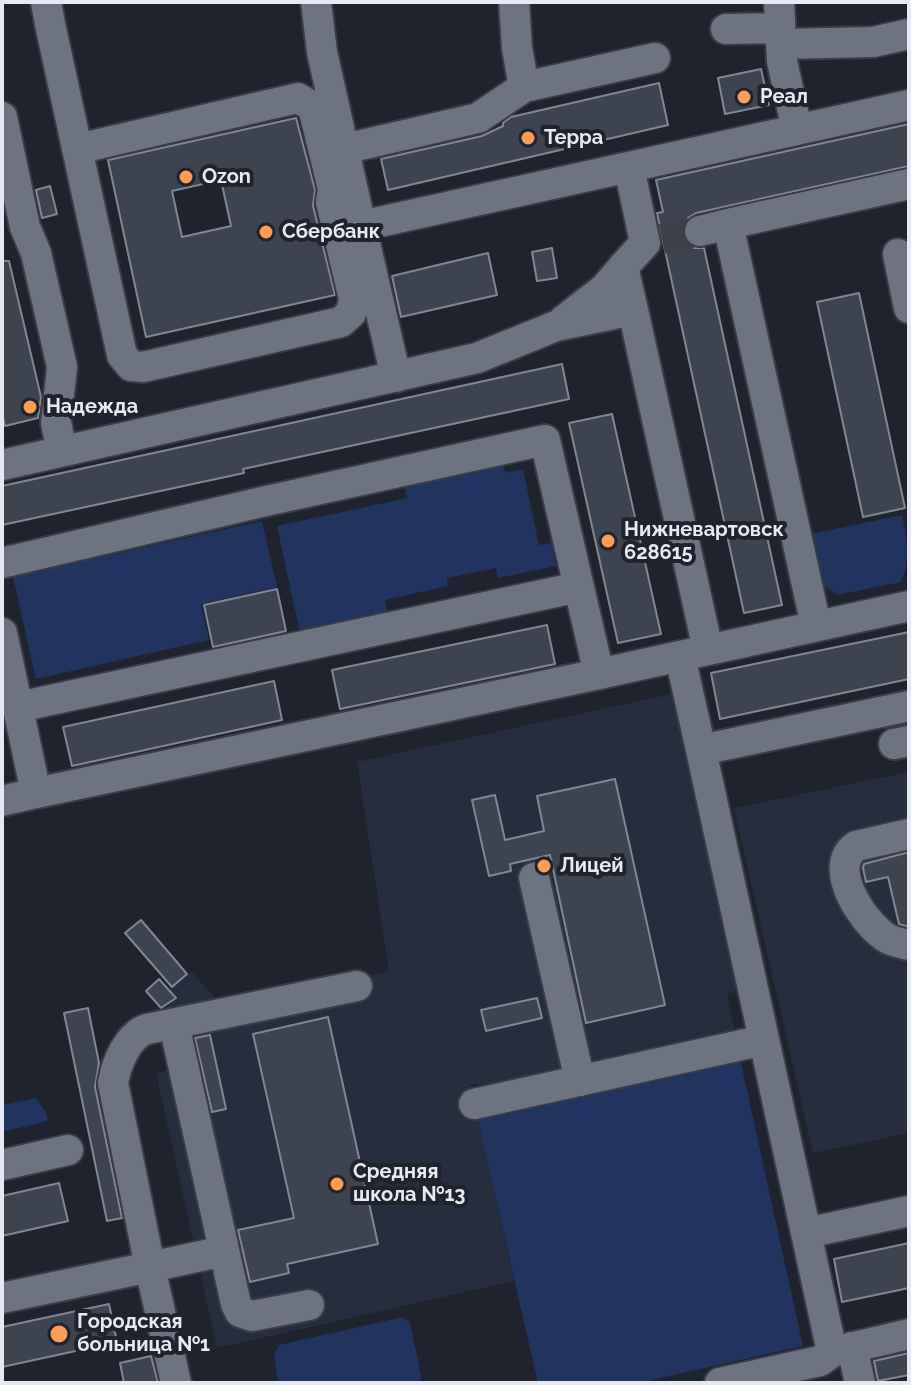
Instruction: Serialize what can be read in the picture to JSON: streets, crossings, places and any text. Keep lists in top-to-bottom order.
{
  "places": [
    "Реал",
    "Терра",
    "Ozon",
    "Сбербанк",
    "Надежда",
    "Нижневартовск 628615",
    "Лицей",
    "Средняя школа №13",
    "Городская больница №1"
  ]
}
